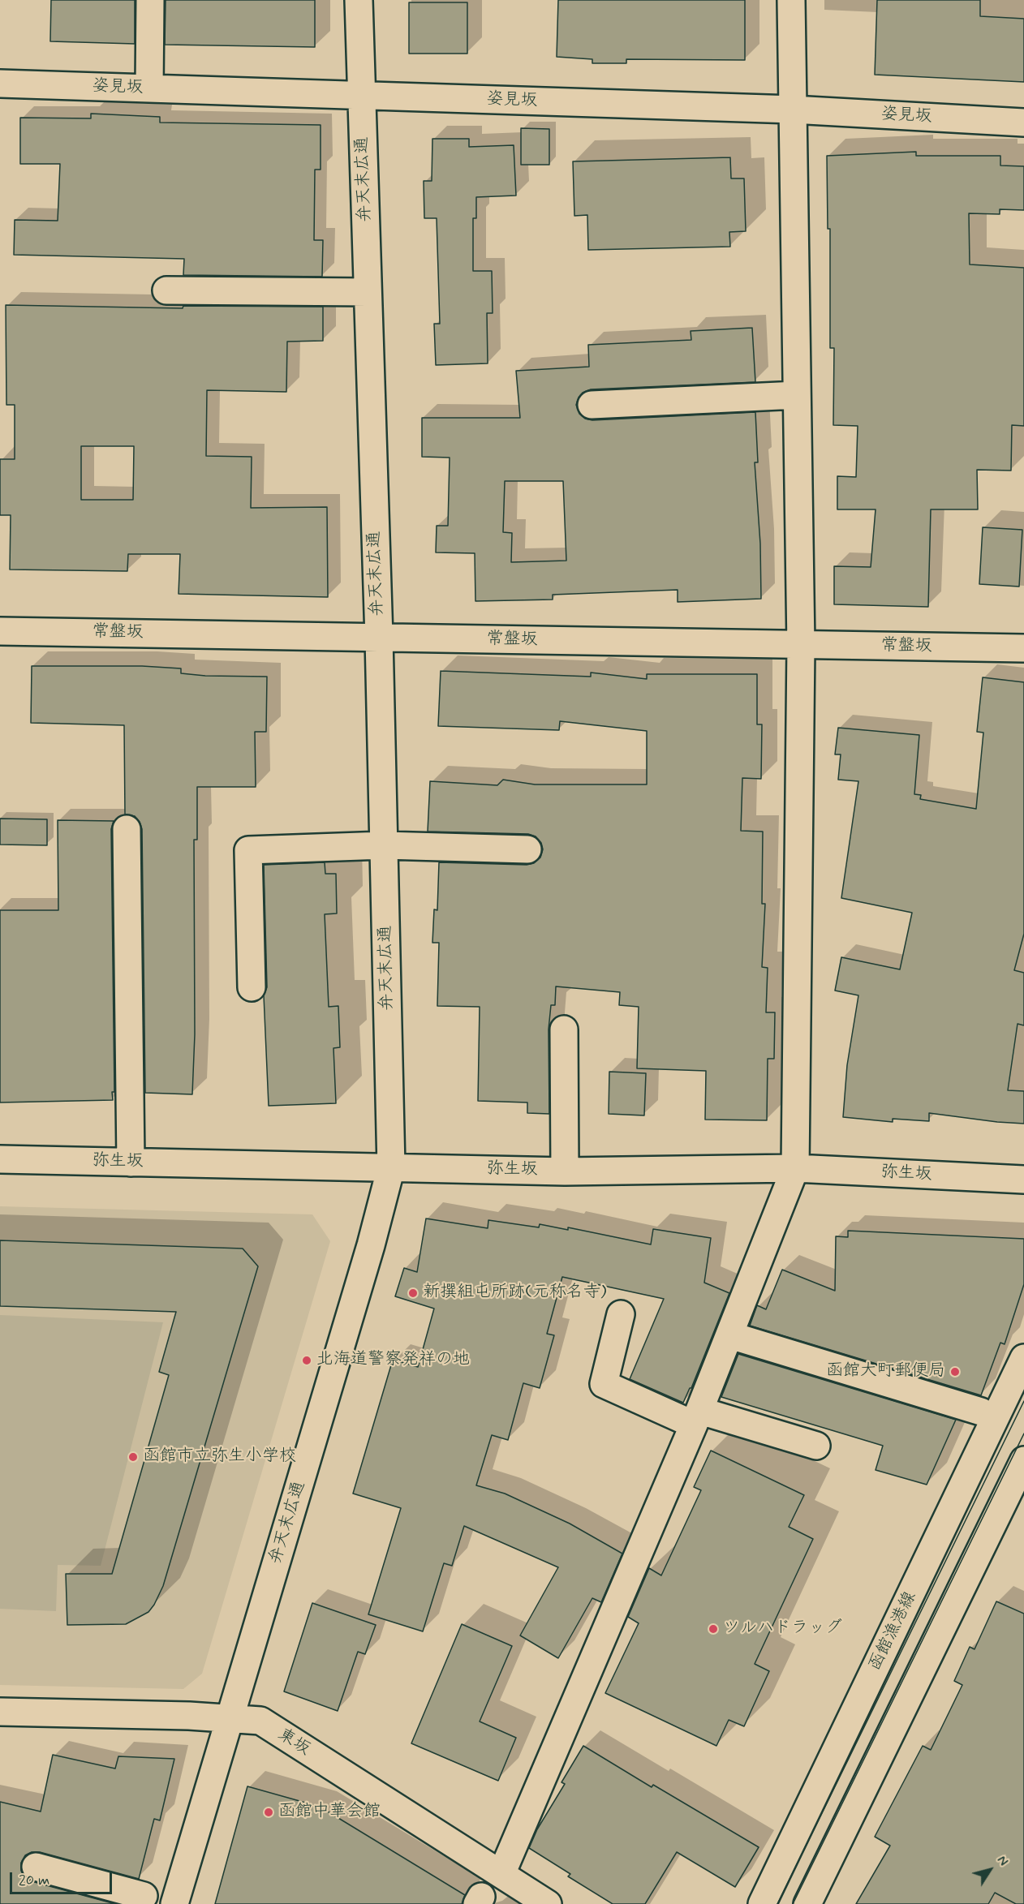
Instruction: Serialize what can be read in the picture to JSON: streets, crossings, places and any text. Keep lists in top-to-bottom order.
{
  "streets": {
    "street": [
      "姿見坂",
      "弁天末広通",
      "常盤坂",
      "弥生坂",
      "函館漁港線",
      "東坂"
    ]
  },
  "crossings": [
    ["姿見坂", "弁天末広通"],
    ["弁天末広通", "常盤坂"],
    ["弁天末広通", "弥生坂"],
    ["弁天末広通", "東坂"]
  ],
  "places": [
    "新撰組屯所跡(元称名寺)",
    "北海道警察発祥の地",
    "函館大町郵便局",
    "函館市立弥生小学校",
    "ツルハドラッグ",
    "函館中華会館"
  ],
  "scale_bar": "20 m",
  "north": "top right"
}
